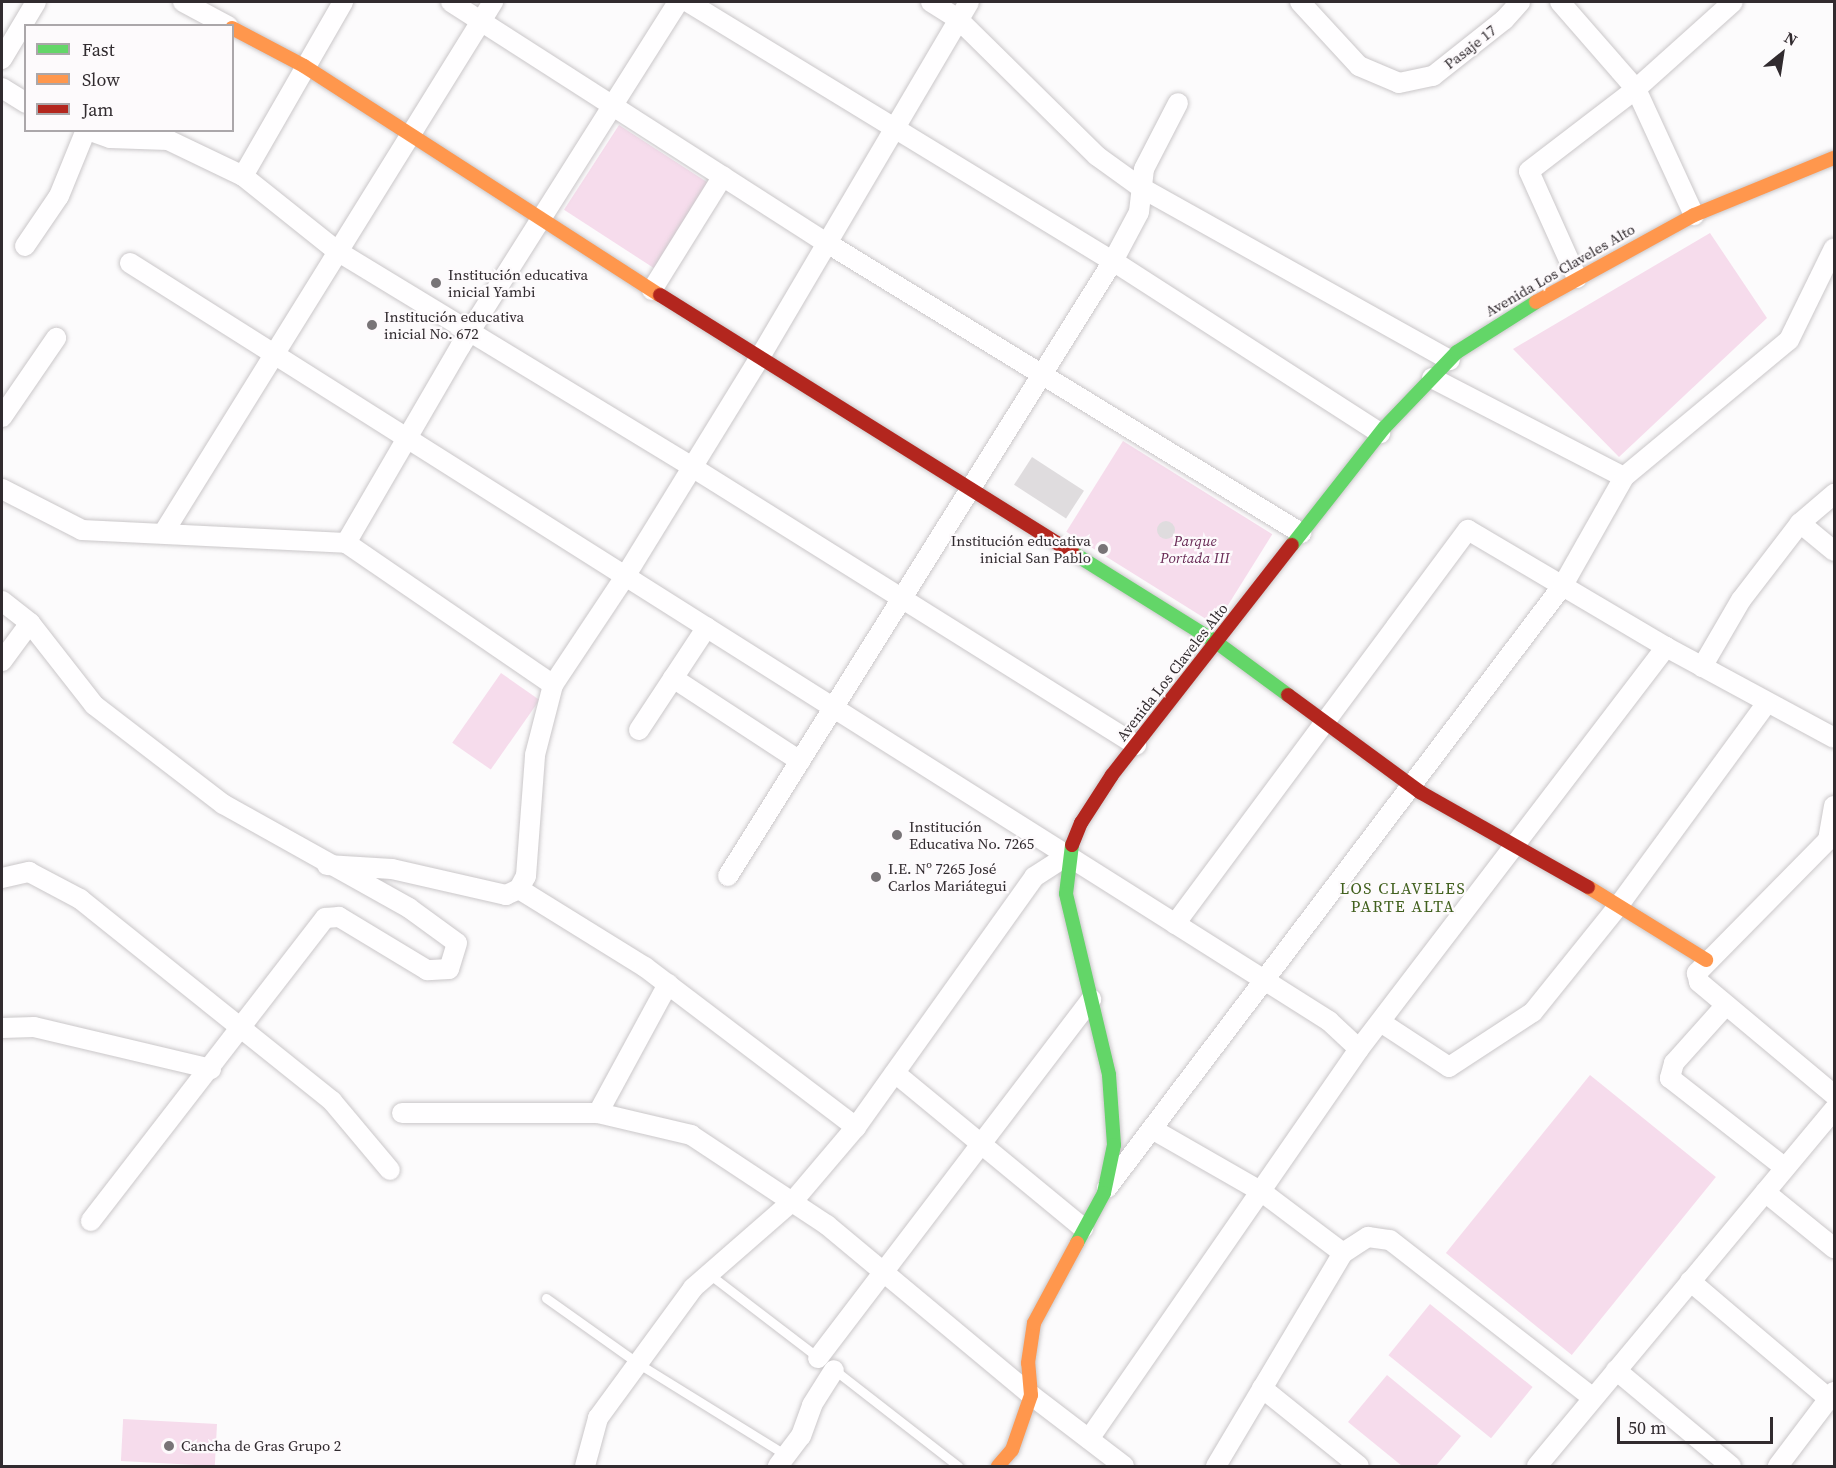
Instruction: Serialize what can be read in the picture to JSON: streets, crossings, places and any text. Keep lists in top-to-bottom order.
{
  "streets": {
    "street": ["Pasaje 17", "Avenida Los Claveles Alto"]
  },
  "districts": ["LOS CLAVELES PARTE ALTA"],
  "parks": ["Parque Portada III"],
  "places": [
    "Institución educativa inicial Yambi",
    "Institución educativa inicial No. 672",
    "Institución educativa inicial San Pablo",
    "Institución Educativa No. 7265",
    "I.E. Nº 7265 José Carlos Mariátegui",
    "Cancha de Gras Grupo 2"
  ],
  "legend": ["Fast", "Slow", "Jam"],
  "scale_bar": "50 m",
  "north": "top right"
}
